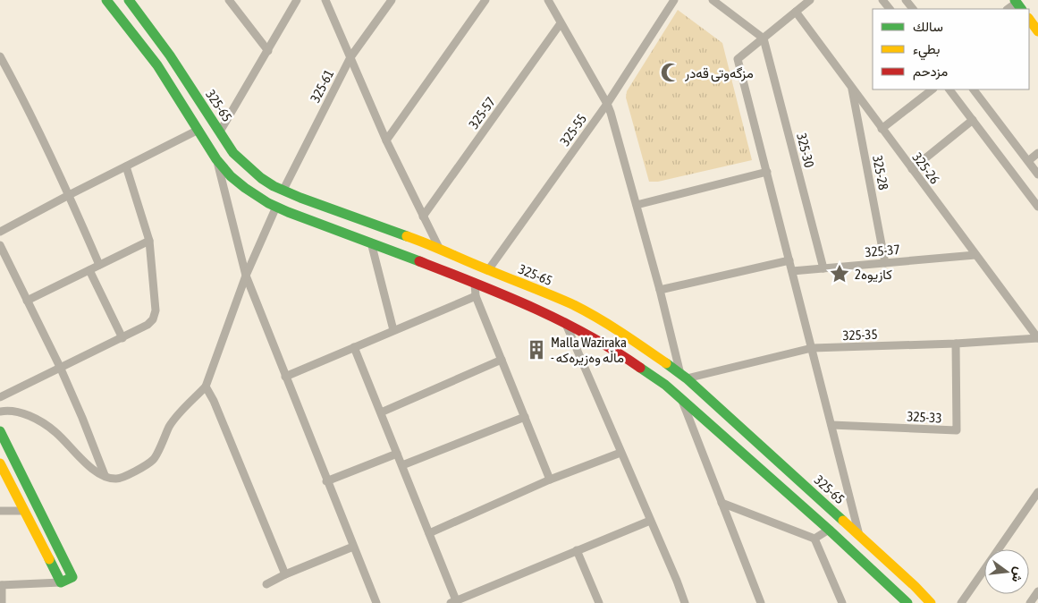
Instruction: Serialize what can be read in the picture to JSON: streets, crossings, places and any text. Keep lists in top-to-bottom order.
{
  "streets": {
    "street": [
      "325-61",
      "325-65",
      "325-57",
      "325-55",
      "325-30",
      "325-26",
      "325-28",
      "325-37",
      "325-35",
      "325-33"
    ]
  },
  "crossings": [
    ["325-61", "325-65"],
    ["325-65", "325-55"],
    ["325-65", "325-35"],
    ["325-30", "325-37"],
    ["325-26", "325-28"],
    ["325-26", "325-37"],
    ["325-26", "325-35"],
    ["325-28", "325-37"],
    ["325-35", "325-33"]
  ],
  "places": {
    "mosque": ["مزگەوتی قەدر"],
    "place": ["كازيوه2"],
    "building": ["Malla Waziraka - ماڵە وەزیرەکە"]
  },
  "legend": ["سالك", "بطيء", "مزدحم"],
  "north": "right"
}
